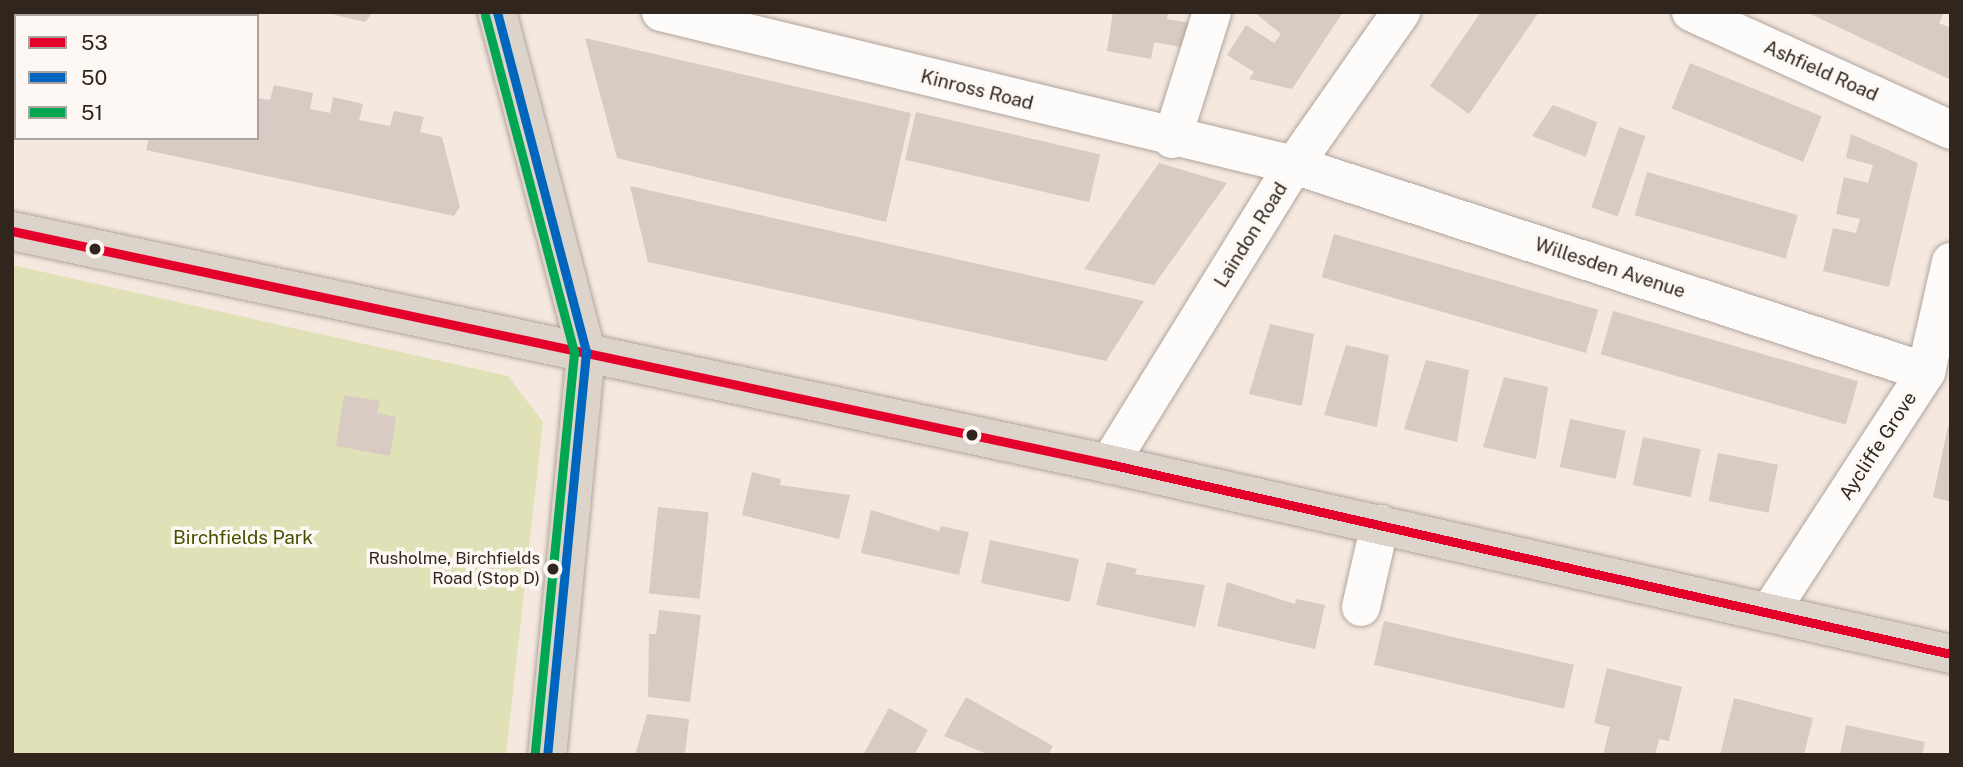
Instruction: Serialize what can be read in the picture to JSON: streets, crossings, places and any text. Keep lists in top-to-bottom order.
{
  "streets": {
    "street": [
      "Ashfield Road",
      "Kinross Road",
      "Laindon Road",
      "Willesden Avenue",
      "Aycliffe Grove"
    ]
  },
  "crossings": [
    ["Kinross Road", "Laindon Road"],
    ["Kinross Road", "Willesden Avenue"],
    ["Laindon Road", "Willesden Avenue"],
    ["Willesden Avenue", "Aycliffe Grove"]
  ],
  "parks": ["Birchfields Park"],
  "places": ["Rusholme, Birchfields Road (Stop D)"],
  "lines": ["transit line 50", "transit line 51", "transit line 53"],
  "legend": ["53", "50", "51"]
}
